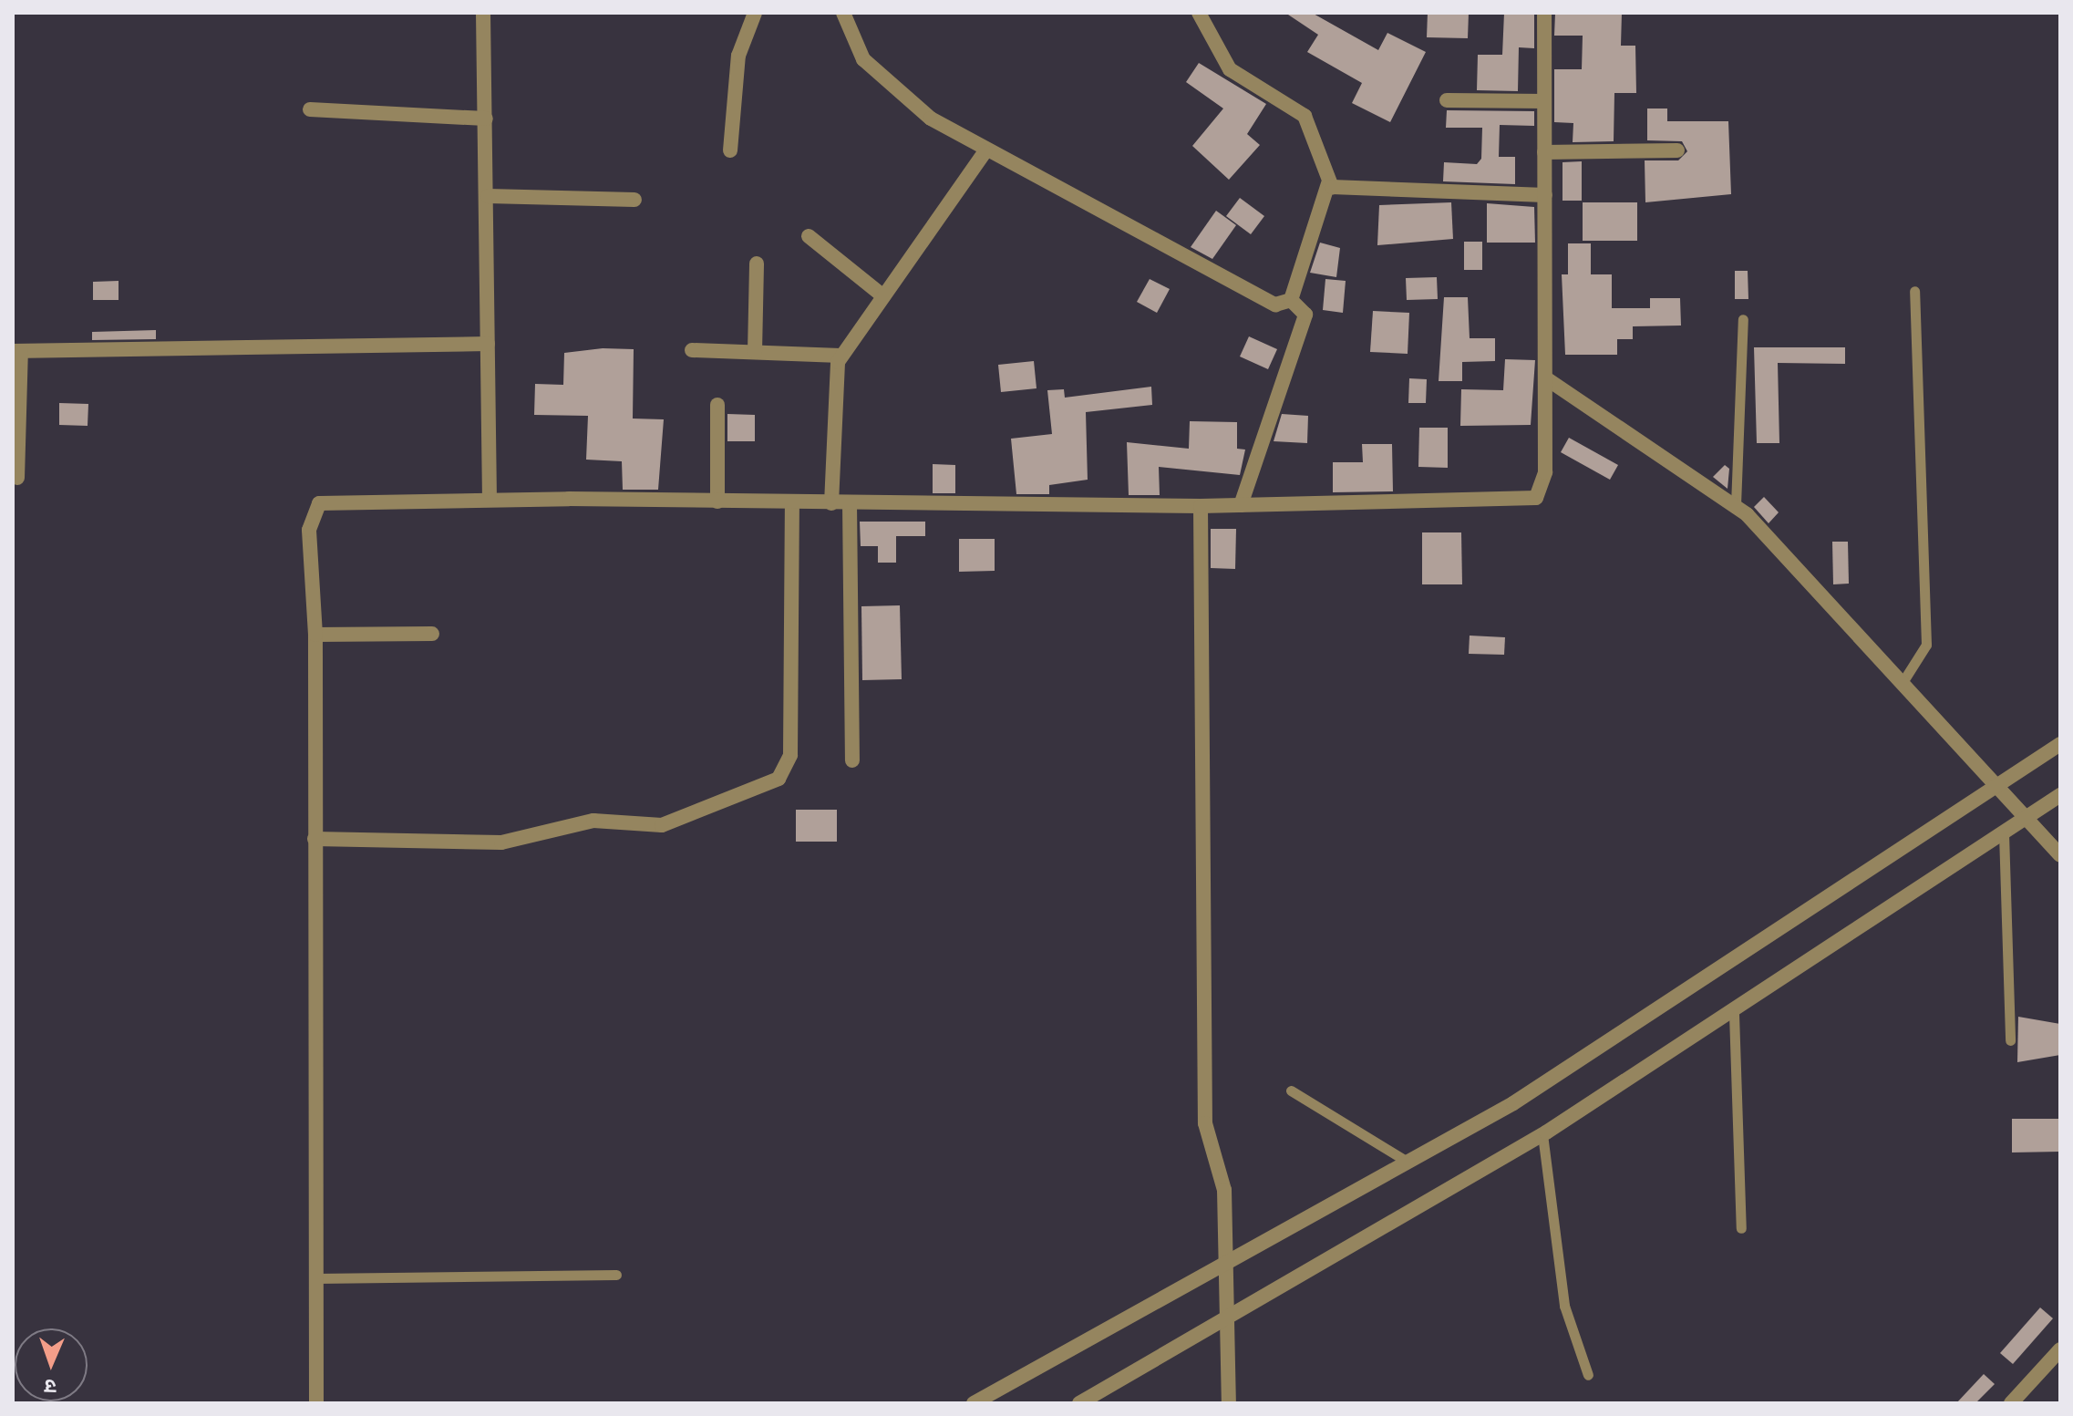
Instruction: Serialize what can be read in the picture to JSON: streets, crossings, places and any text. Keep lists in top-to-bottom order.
{
  "north": "bottom"
}
